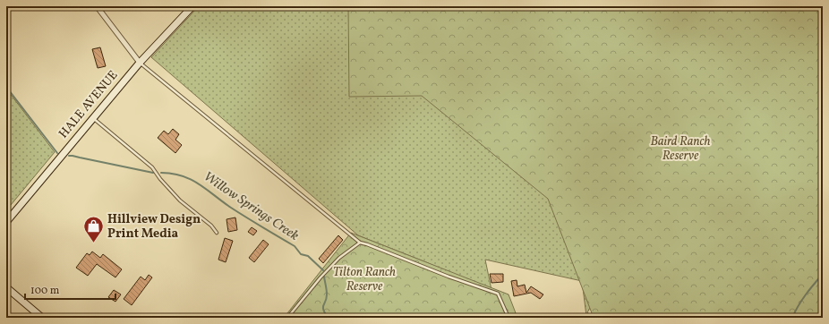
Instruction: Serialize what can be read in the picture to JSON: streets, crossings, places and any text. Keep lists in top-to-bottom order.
{
  "streets": {
    "main road": ["HALE AVENUE"]
  },
  "water": ["Willow Springs Creek"],
  "parks": ["Baird Ranch Reserve", "Tilton Ranch Reserve"],
  "places": {
    "shop": ["Hillview Design Print Media"]
  },
  "scale_bar": "100 m"
}
